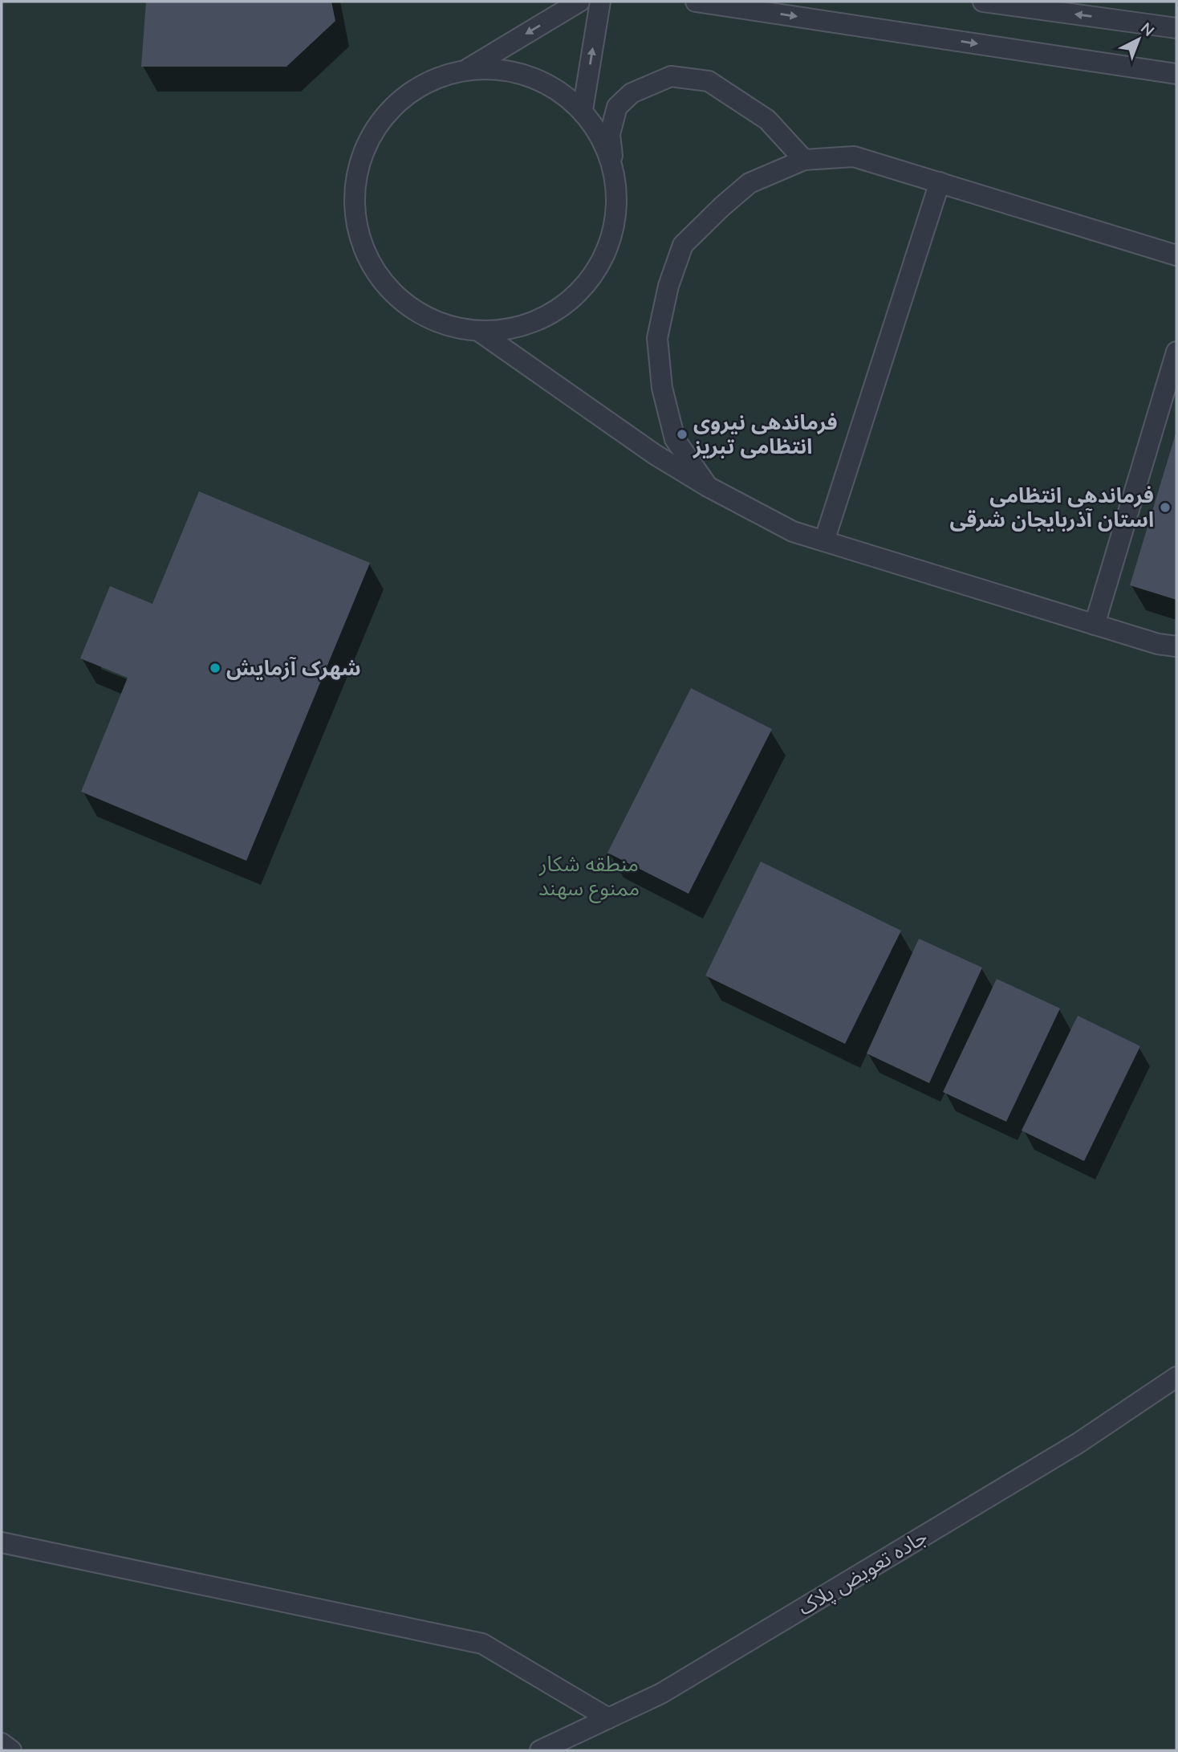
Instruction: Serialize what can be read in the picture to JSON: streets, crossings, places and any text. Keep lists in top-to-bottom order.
{
  "streets": {
    "lane": ["جاده تعویض پلاک"]
  },
  "parks": ["منطقه شکار ممنوع سهند"],
  "places": ["فرماندهی نیروی انتظامی تبریز", "فرماندهی انتظامی استان آذربایجان شرقی", "شهرک آزمایش"],
  "north": "top right"
}
